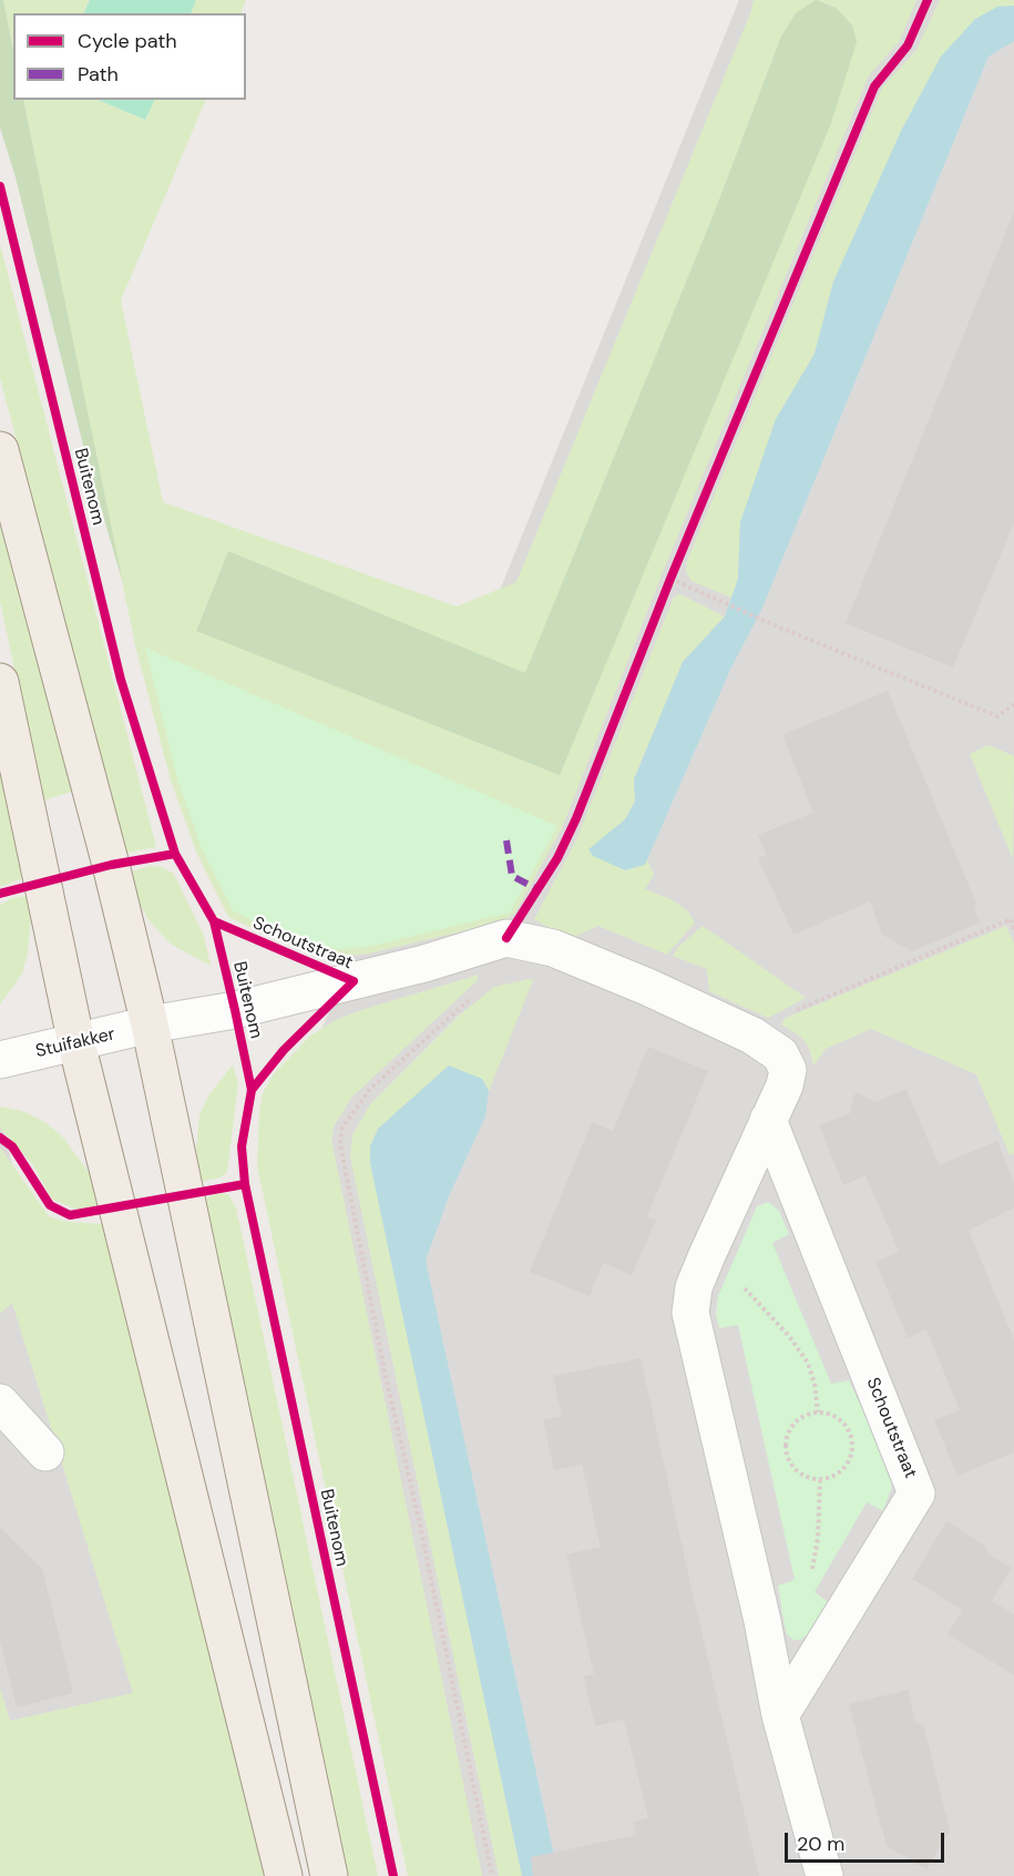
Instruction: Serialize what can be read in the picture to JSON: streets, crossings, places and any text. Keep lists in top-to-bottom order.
{
  "streets": {
    "street": ["Schoutstraat", "Stuifakker"],
    "cycle path": ["Buitenom"]
  },
  "crossings": [
    ["Schoutstraat", "Stuifakker"]
  ],
  "legend": ["Cycle path", "Path"],
  "scale_bar": "20 m"
}
